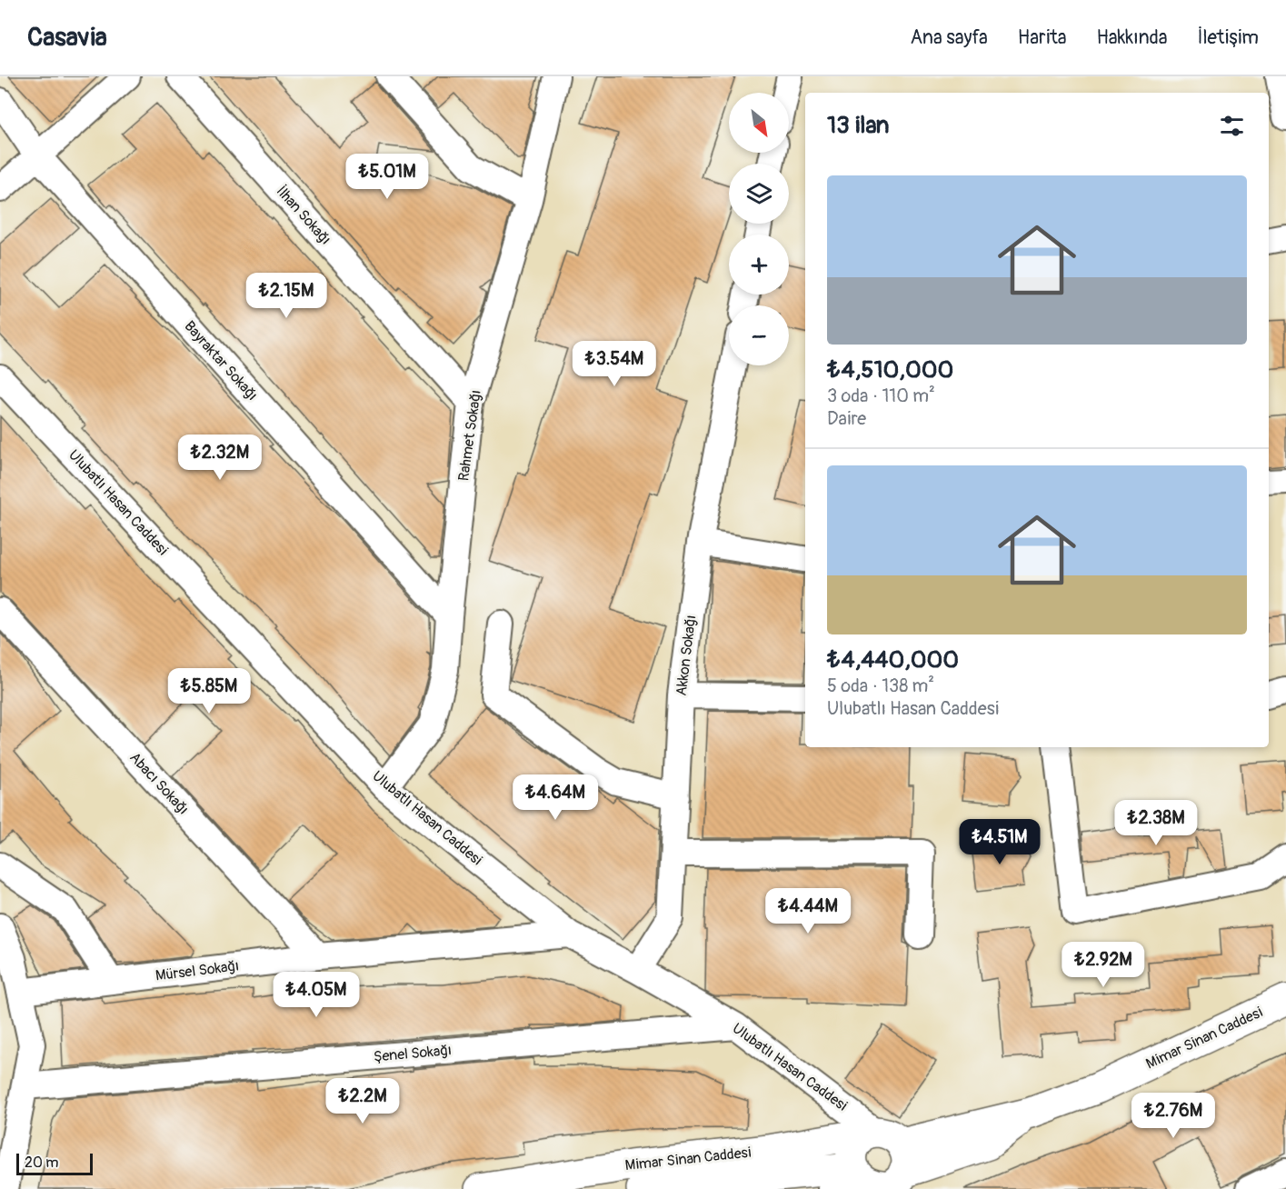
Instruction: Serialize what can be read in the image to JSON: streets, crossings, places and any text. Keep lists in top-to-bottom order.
{
  "streets": {
    "main road": ["Mimar Sinan Caddesi"],
    "street": [
      "İlhan Sokağı",
      "Bayraktar Sokağı",
      "Rahmet Sokağı",
      "Ulubatlı Hasan Caddesi",
      "Akkon Sokağı",
      "Abacı Sokağı",
      "Mürsel Sokağı",
      "Şenel Sokağı"
    ]
  },
  "crossings": [
    ["İlhan Sokağı", "Rahmet Sokağı"],
    ["Bayraktar Sokağı", "Rahmet Sokağı"],
    ["Rahmet Sokağı", "Ulubatlı Hasan Caddesi"],
    ["Ulubatlı Hasan Caddesi", "Akkon Sokağı"],
    ["Ulubatlı Hasan Caddesi", "Mürsel Sokağı"],
    ["Ulubatlı Hasan Caddesi", "Mimar Sinan Caddesi"],
    ["Ulubatlı Hasan Caddesi", "Şenel Sokağı"],
    ["Abacı Sokağı", "Mürsel Sokağı"]
  ],
  "scale_bar": "20 m",
  "north": "bottom right",
  "page": {
    "header": "Casavia",
    "nav": [
      "Ana sayfa",
      "Harita",
      "Hakkında",
      "İletişim"
    ],
    "map_buttons": ["+", "−"],
    "heading": "13 ilan",
    "price": [
      "₺5.01M",
      "₺2.15M",
      "₺3.54M",
      "₺2.32M",
      "₺5.85M",
      "₺4.64M",
      "₺2.38M",
      "₺4.51M",
      "₺4.44M",
      "₺2.92M",
      "₺4.05M",
      "₺2.2M",
      "₺2.76M"
    ],
    "list": [
      {
        "name": "₺4,510,000",
        "note": "3 oda · 110 m² · Daire"
      },
      {
        "name": "₺4,440,000",
        "note": "5 oda · 138 m² · Ulubatlı Hasan Caddesi"
      }
    ],
    "scale": "20 m"
  }
}
